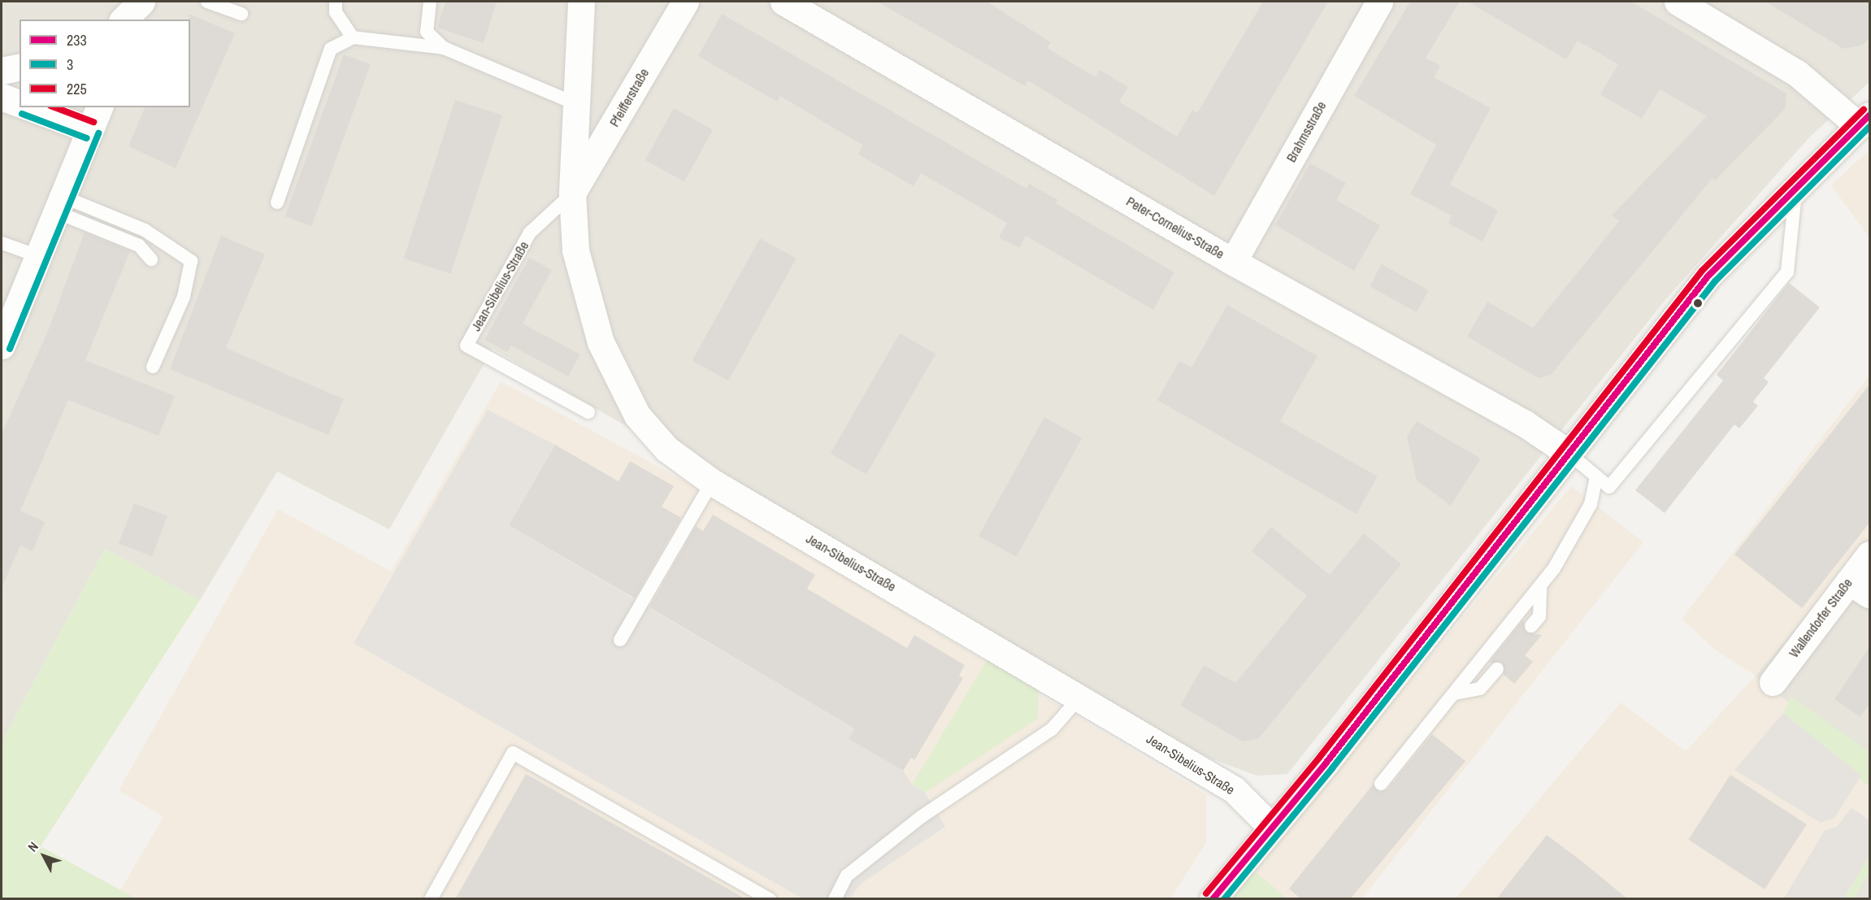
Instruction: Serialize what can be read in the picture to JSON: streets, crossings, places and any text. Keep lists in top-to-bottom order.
{
  "streets": {
    "street": [
      "Pfeifferstraße",
      "Brahmsstraße",
      "Peter-Cornelius-Straße",
      "Jean-Sibelius-Straße",
      "Wallendorfer Straße"
    ]
  },
  "crossings": [
    ["Pfeifferstraße", "Jean-Sibelius-Straße"],
    ["Brahmsstraße", "Peter-Cornelius-Straße"]
  ],
  "lines": ["transit line 225", "transit line 3", "transit line 233"],
  "legend": ["233", "3", "225"],
  "north": "top left"
}
